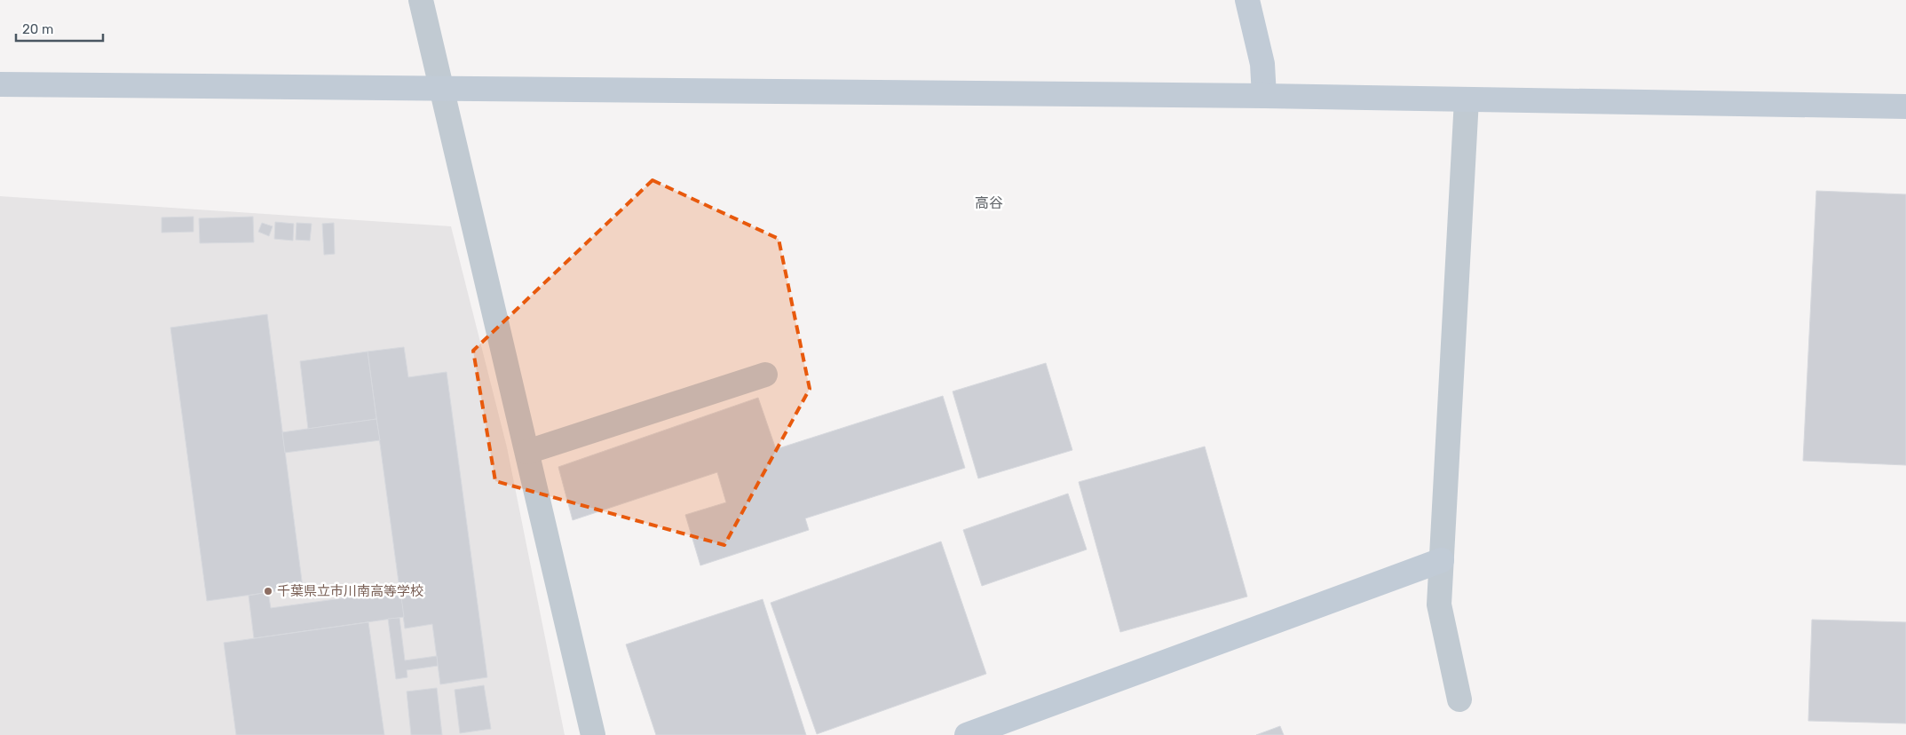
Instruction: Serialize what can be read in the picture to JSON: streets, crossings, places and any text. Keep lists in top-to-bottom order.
{
  "districts": ["高谷"],
  "places": ["千葉県立市川南高等学校"],
  "scale_bar": "20 m"
}
